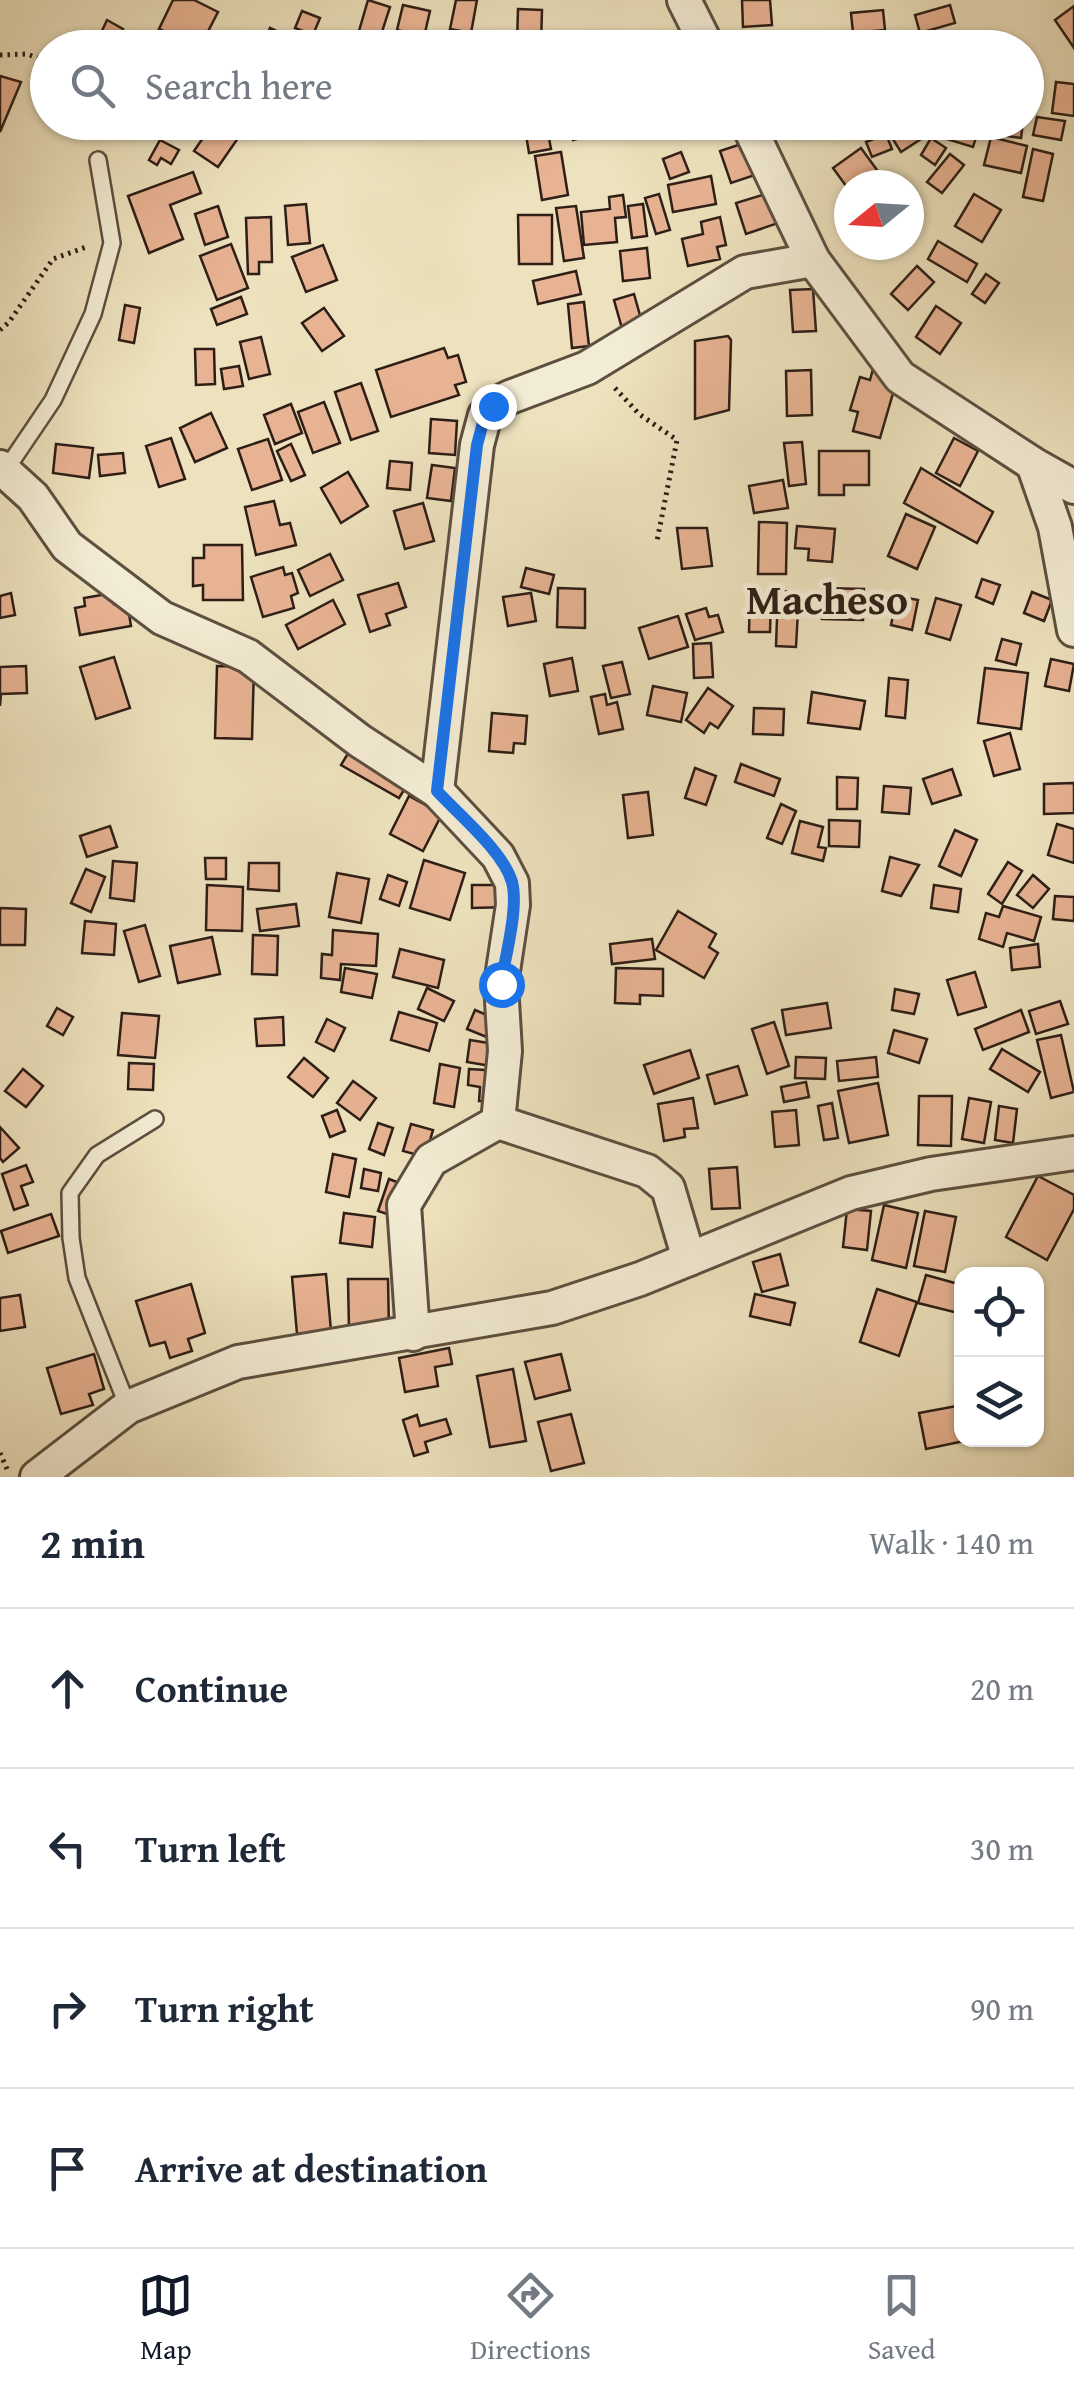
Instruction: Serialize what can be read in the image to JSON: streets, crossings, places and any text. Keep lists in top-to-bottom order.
{
  "districts": ["Macheso"],
  "north": "left",
  "page": {
    "search": "Search here",
    "heading": ["2 min", "Walk · 140 m"],
    "list": [
      ["Continue", "20 m"],
      ["Turn left", "30 m"],
      ["Turn right", "90 m"],
      "Arrive at destination"
    ],
    "nav": ["Map", "Directions", "Saved"]
  }
}
